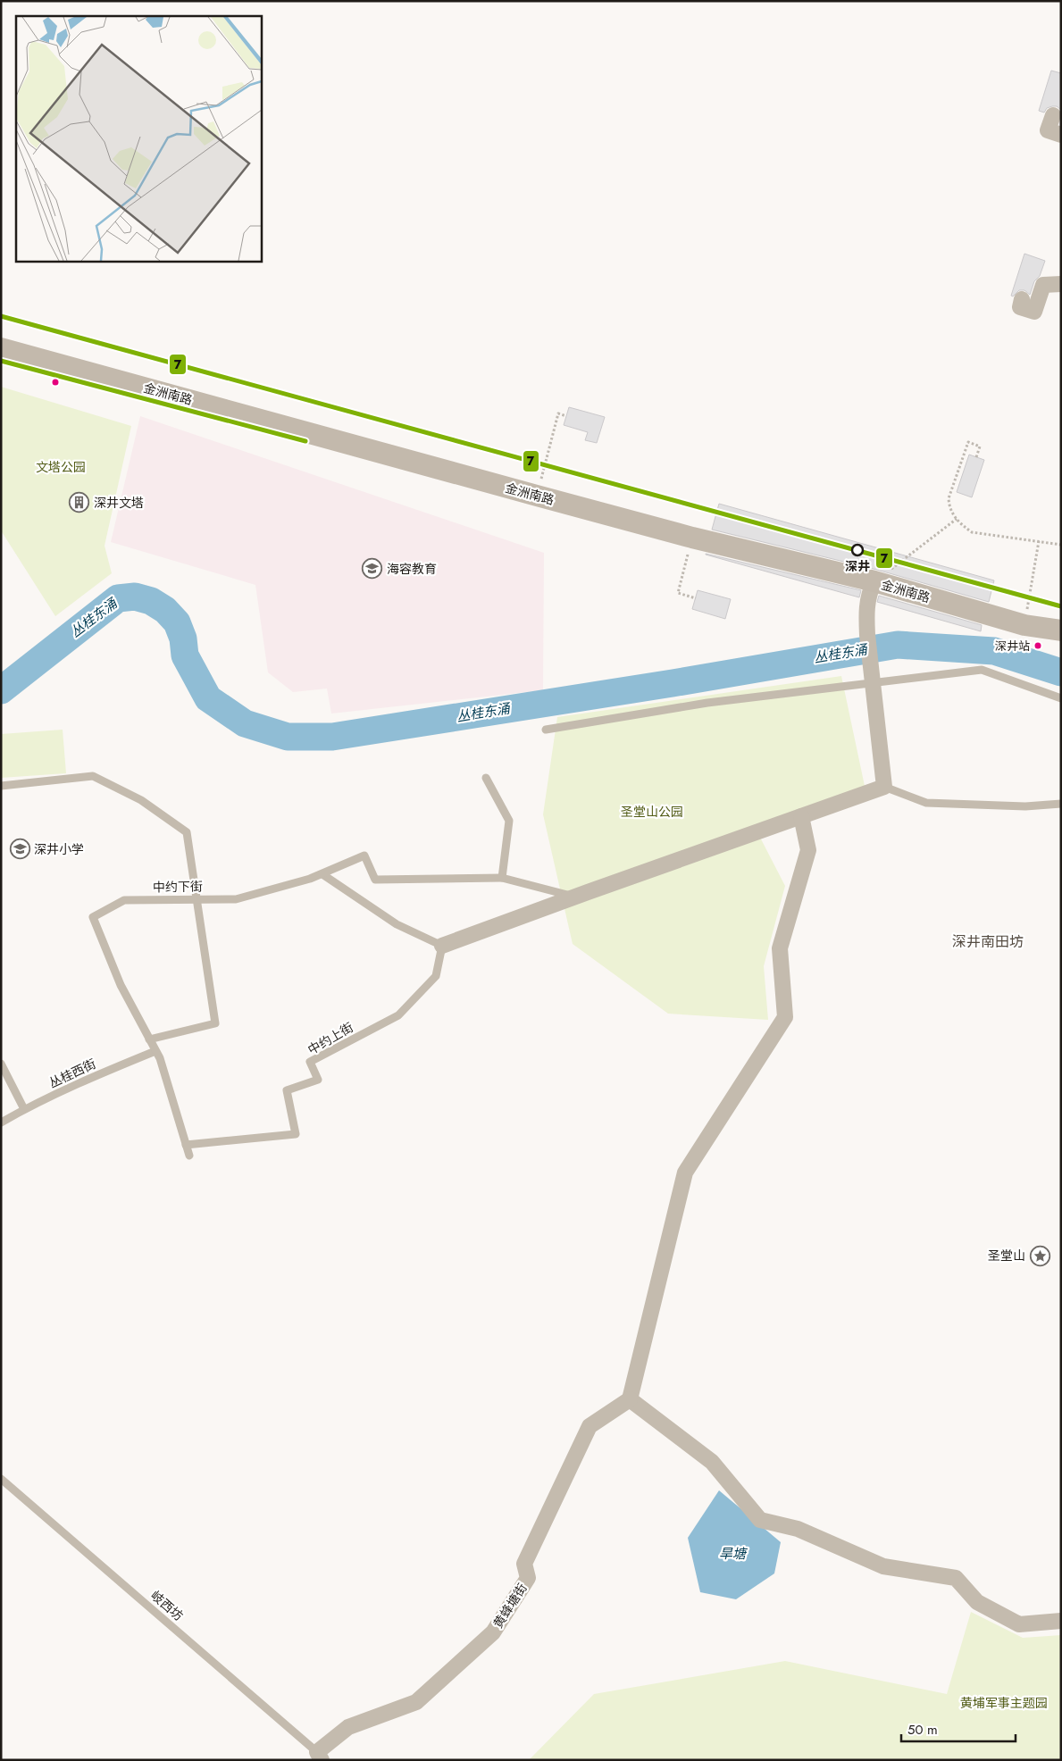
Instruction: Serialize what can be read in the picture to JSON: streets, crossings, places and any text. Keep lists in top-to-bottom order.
{
  "streets": {
    "main road": ["金洲南路"],
    "street": ["黄蜂塘街"],
    "lane": [
      "中约下街",
      "中约上街",
      "丛桂西街",
      "岐西坊"
    ]
  },
  "crossings": [
    ["中约下街", "中约上街"],
    ["中约下街", "丛桂西街"],
    ["岐西坊", "黄蜂塘街"]
  ],
  "districts": ["深井南田坊"],
  "water": ["丛桂东涌", "旱塘"],
  "parks": ["文塔公园", "圣堂山公园", "黄埔军事主题园"],
  "places": {
    "building": ["深井文塔"],
    "other": ["深井", "深井站"],
    "school or university": ["海容教育", "深井小学"],
    "place": ["圣堂山"]
  },
  "lines": ["transit line 7"],
  "scale_bar": "50 m"
}
